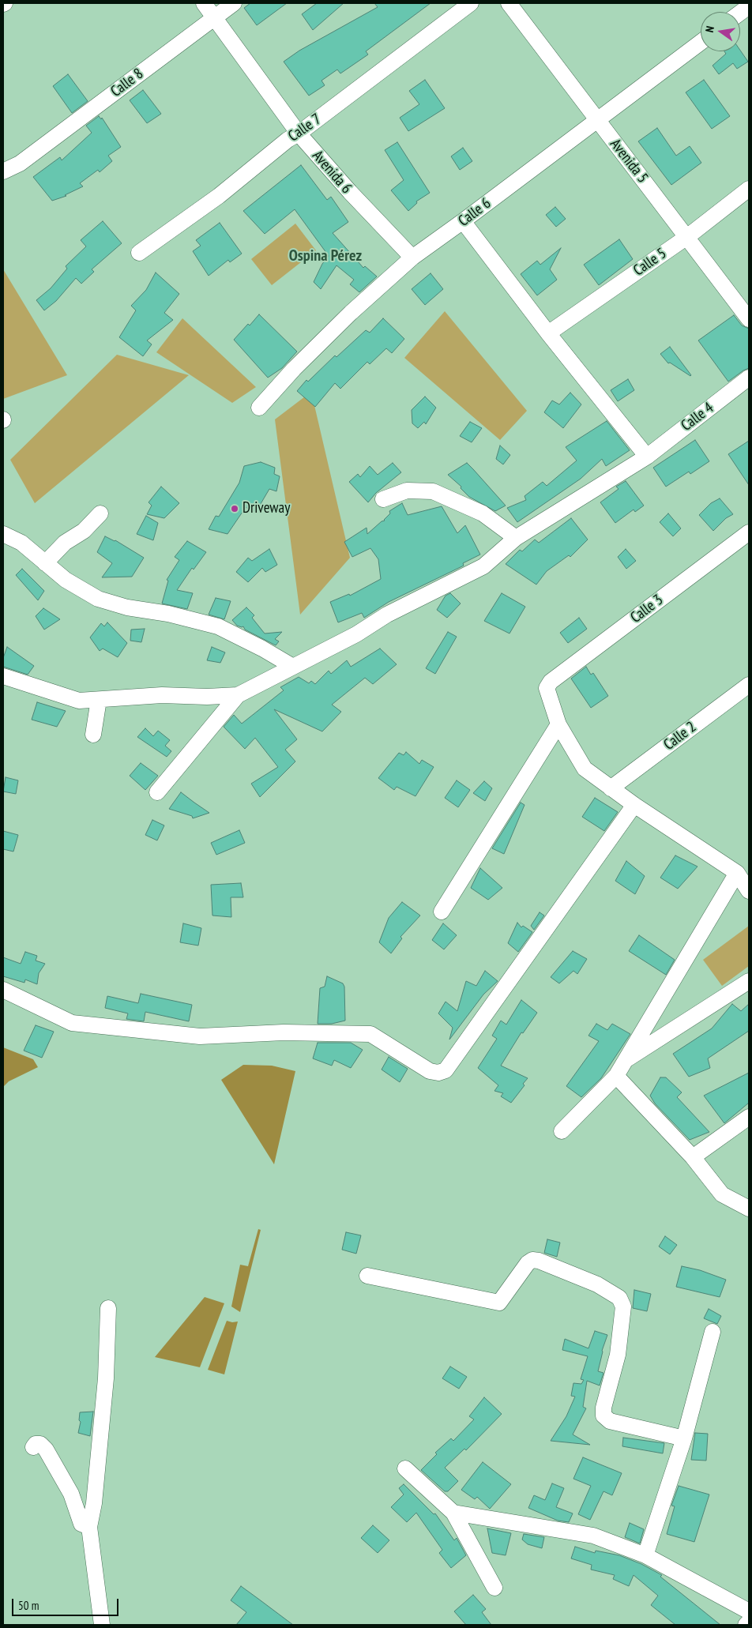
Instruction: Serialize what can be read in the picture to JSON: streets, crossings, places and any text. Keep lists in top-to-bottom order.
{
  "streets": {
    "street": [
      "Calle 8",
      "Calle 7",
      "Avenida 5",
      "Avenida 6",
      "Calle 6",
      "Calle 5",
      "Calle 4",
      "Calle 3",
      "Calle 2"
    ]
  },
  "crossings": [
    ["Calle 8", "Avenida 6"],
    ["Calle 7", "Avenida 6"],
    ["Avenida 5", "Calle 6"],
    ["Avenida 5", "Calle 5"],
    ["Avenida 6", "Calle 6"]
  ],
  "districts": ["Ospina Pérez"],
  "places": ["Driveway"],
  "scale_bar": "50 m",
  "north": "left"
}
